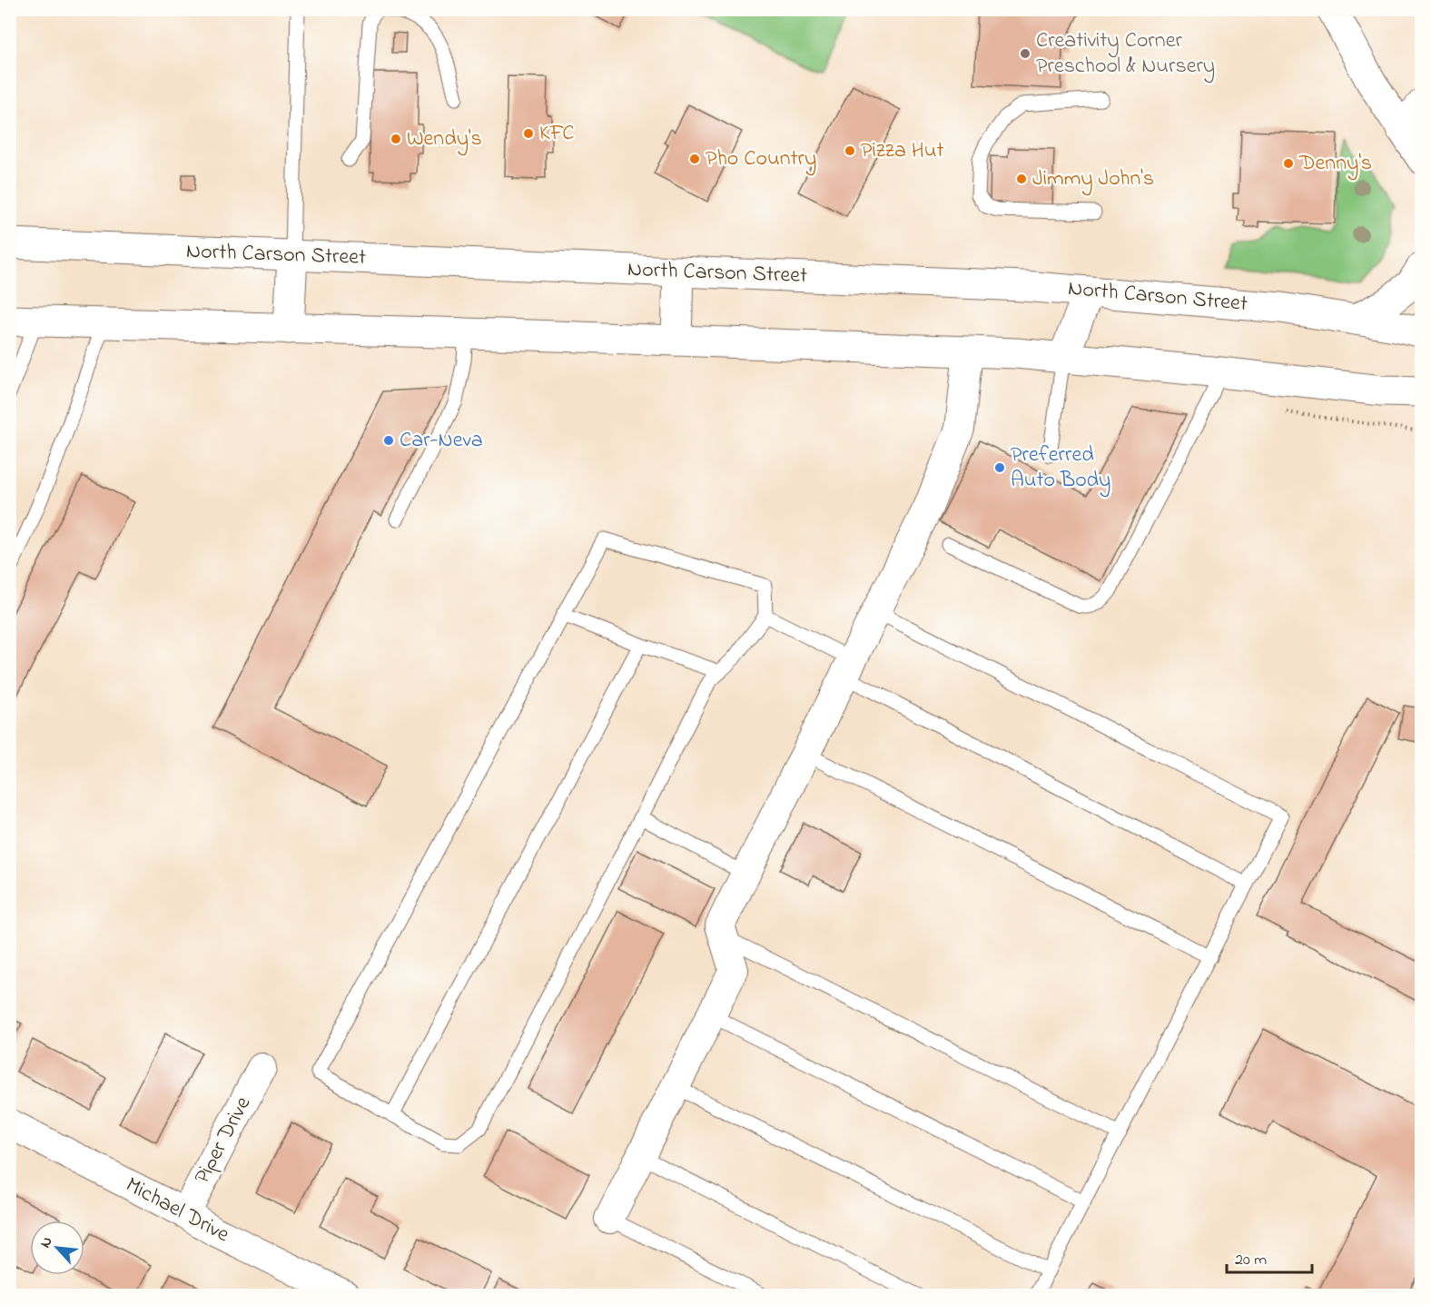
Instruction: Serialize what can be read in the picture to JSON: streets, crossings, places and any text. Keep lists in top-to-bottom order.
{
  "streets": {
    "main road": ["North Carson Street"],
    "street": ["Piper Drive", "Michael Drive"]
  },
  "crossings": [
    ["Piper Drive", "Michael Drive"]
  ],
  "places": [
    "Creativity Corner Preschool & Nursery",
    "KFC",
    "Wendy's",
    "Pizza Hut",
    "Pho Country",
    "Denny's",
    "Jimmy John's",
    "Car-Neva",
    "Preferred Auto Body"
  ],
  "scale_bar": "20 m",
  "north": "top left"
}
